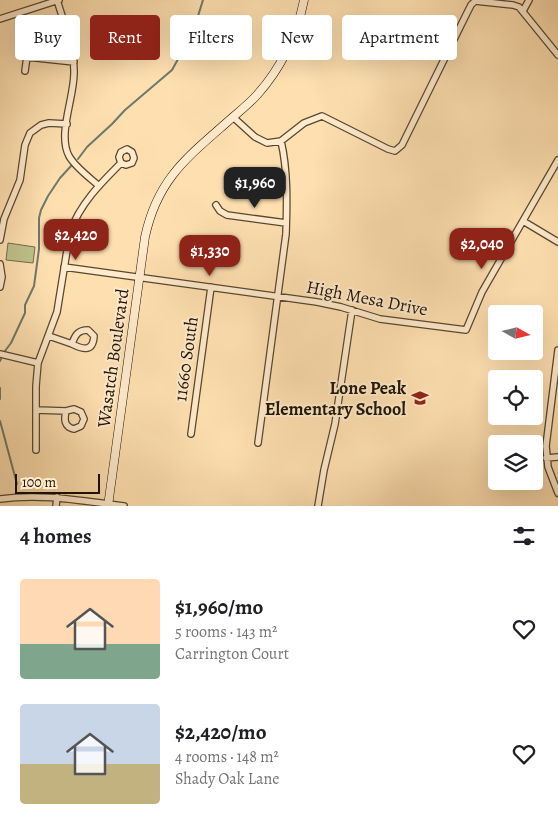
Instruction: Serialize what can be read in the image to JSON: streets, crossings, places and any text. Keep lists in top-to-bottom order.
{
  "streets": {
    "main road": ["Wasatch Boulevard"],
    "street": ["High Mesa Drive", "11660 South"]
  },
  "crossings": [
    ["High Mesa Drive", "Wasatch Boulevard"],
    ["High Mesa Drive", "11660 South"]
  ],
  "places": {
    "school or university": ["Lone Peak Elementary School"]
  },
  "scale_bar": "100 m",
  "north": "right",
  "page": {
    "chip": [
      "Buy",
      "Rent",
      "Filters",
      "New",
      "Apartment"
    ],
    "price": [
      "$1,960",
      "$2,420",
      "$2,040",
      "$1,330"
    ],
    "scale": "100 m",
    "heading": "4 homes",
    "list": [
      {
        "name": "$1,960/mo",
        "note": "5 rooms · 143 m² · Carrington Court"
      },
      {
        "name": "$2,420/mo",
        "note": "4 rooms · 148 m² · Shady Oak Lane"
      }
    ]
  }
}
